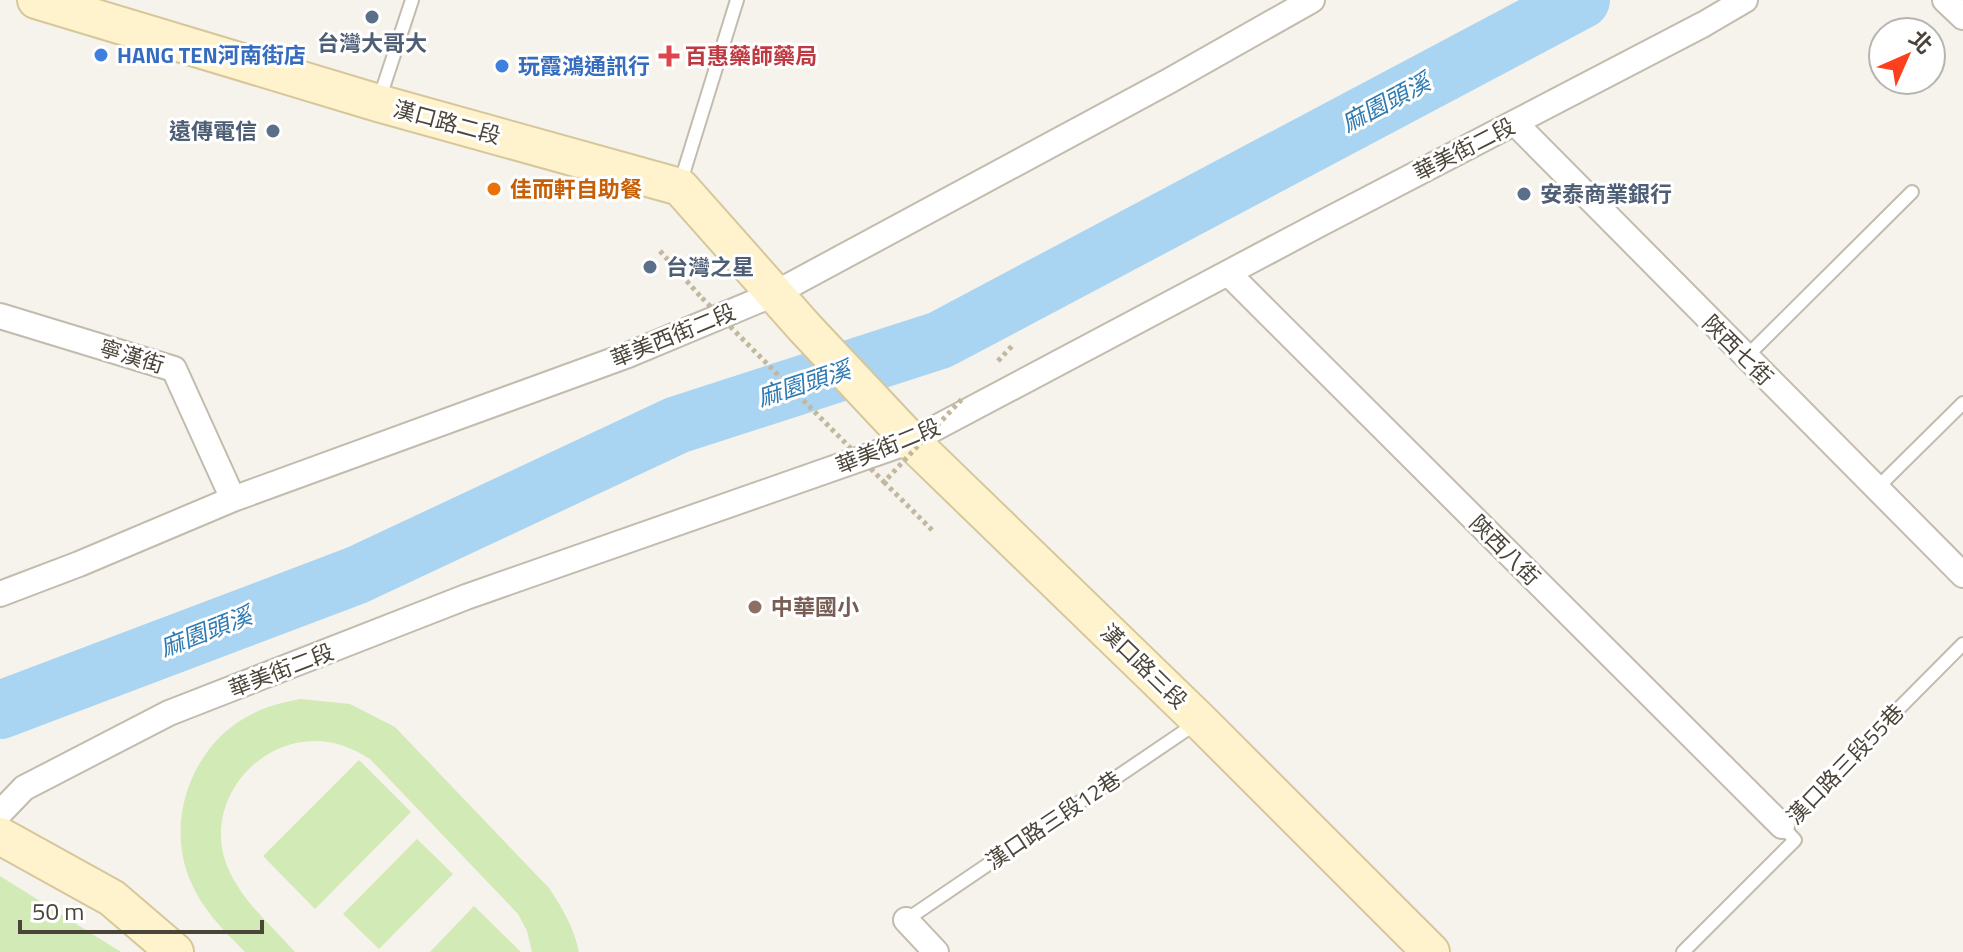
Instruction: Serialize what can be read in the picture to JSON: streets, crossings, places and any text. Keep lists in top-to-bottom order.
{
  "streets": {
    "street": [
      "漢口路二段",
      "華美街二段",
      "華美西街二段",
      "陜西七街",
      "寧漢街",
      "陝西八街",
      "漢口路三段"
    ],
    "lane": ["漢口路三段55巷", "漢口路三段12巷"]
  },
  "crossings": [
    ["華美街二段", "陜西七街"],
    ["華美街二段", "陝西八街"],
    ["華美街二段", "漢口路三段"],
    ["華美西街二段", "寧漢街"],
    ["華美西街二段", "漢口路三段"],
    ["陝西八街", "漢口路三段55巷"],
    ["漢口路三段", "漢口路三段12巷"]
  ],
  "water": ["麻園頭溪"],
  "places": {
    "other": [
      "台灣大哥大",
      "HANG TEN河南街店",
      "玩霞鴻通訊行",
      "遠傳電信",
      "佳而軒自助餐",
      "安泰商業銀行",
      "台灣之星",
      "中華國小"
    ],
    "health": ["百惠藥師藥局"]
  },
  "scale_bar": "50 m",
  "north": "top right"
}
